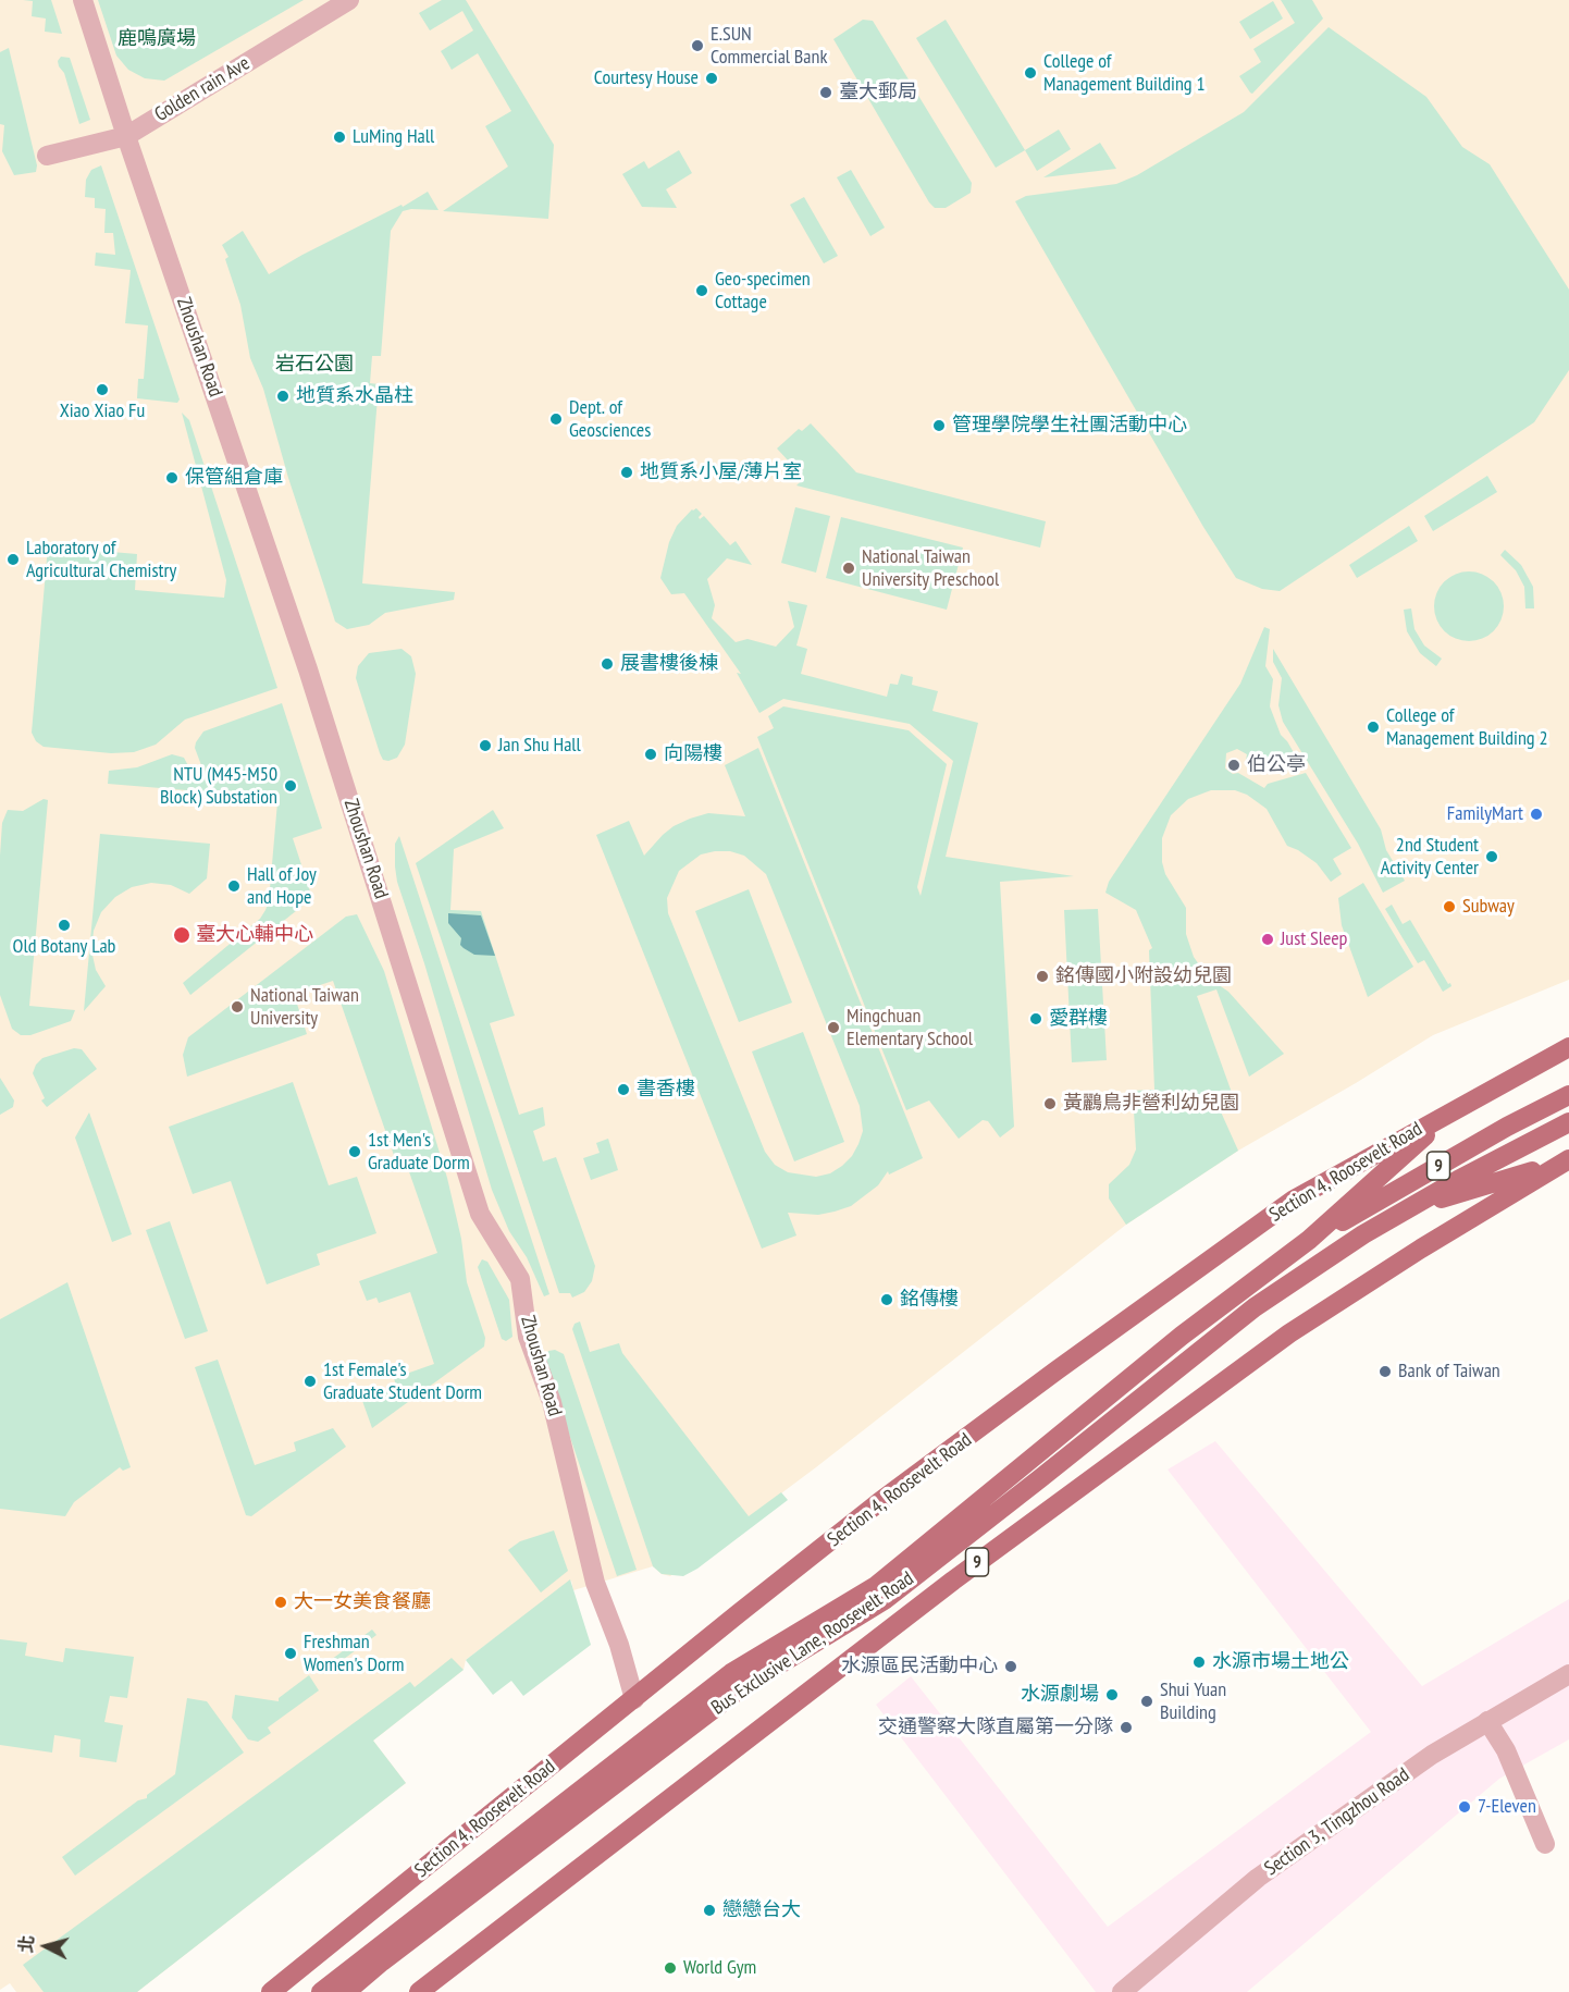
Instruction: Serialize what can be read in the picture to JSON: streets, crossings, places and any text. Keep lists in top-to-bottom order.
{
  "streets": {
    "main road": ["9", "Section 4, Roosevelt Road", "Bus Exclusive Lane, Roosevelt Road"],
    "street": ["Golden rain Ave", "Zhoushan Road", "Section 3, Tingzhou Road"]
  },
  "crossings": [
    ["Golden rain Ave", "Zhoushan Road"],
    ["Zhoushan Road", "Section 4, Roosevelt Road"],
    ["9", "Bus Exclusive Lane, Roosevelt Road"],
    ["Section 4, Roosevelt Road", "Bus Exclusive Lane, Roosevelt Road"]
  ],
  "parks": ["鹿鳴廣場", "岩石公園"],
  "places": [
    "E.SUN Commercial Bank",
    "College of Management Building 1",
    "Courtesy House",
    "臺大郵局",
    "LuMing Hall",
    "Geo-specimen Cottage",
    "Xiao Xiao Fu",
    "地質系水晶柱",
    "Dept. of Geosciences",
    "管理學院學生社團活動中心",
    "地質系小屋/薄片室",
    "保管組倉庫",
    "Laboratory of Agricultural Chemistry",
    "National Taiwan University Preschool",
    "展書樓後棟",
    "College of Management Building 2",
    "Jan Shu Hall",
    "向陽樓",
    "伯公亭",
    "NTU (M45-M50 Block) Substation",
    "FamilyMart",
    "2nd Student Activity Center",
    "Hall of Joy and Hope",
    "Subway",
    "Old Botany Lab",
    "臺大心輔中心",
    "Just Sleep",
    "銘傳國小附設幼兒園",
    "National Taiwan University",
    "愛群樓",
    "Mingchuan Elementary School",
    "書香樓",
    "黃鸝鳥非營利幼兒園",
    "1st Men's Graduate Dorm",
    "銘傳樓",
    "Bank of Taiwan",
    "1st Female's Graduate Student Dorm",
    "大一女美食餐廳",
    "Freshman Women's Dorm",
    "水源市場土地公",
    "水源區民活動中心",
    "水源劇場",
    "Shui Yuan Building",
    "交通警察大隊直屬第一分隊",
    "7-Eleven",
    "戀戀台大",
    "World Gym"
  ],
  "north": "left"
}
